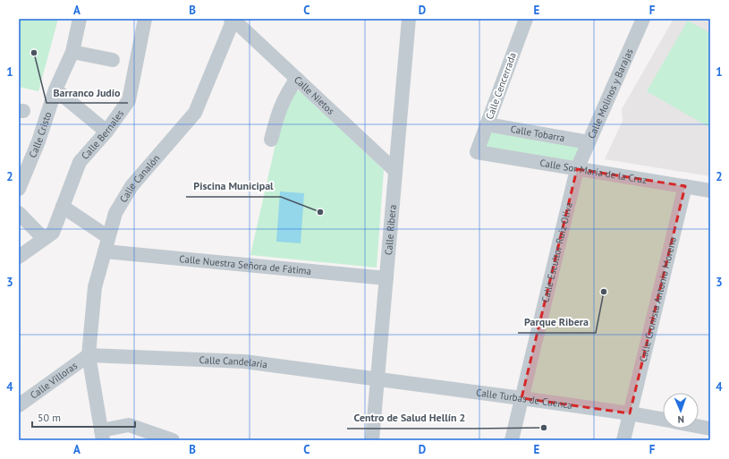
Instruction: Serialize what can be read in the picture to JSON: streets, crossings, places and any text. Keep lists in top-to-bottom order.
{
  "streets": {
    "street": [
      "Calle Cencerrada",
      "Calle Molinos y Barajas",
      "Calle Nietos",
      "Calle Tobarra",
      "Calle Bernales",
      "Calle Cristo",
      "Calle Sor María de la Cruz",
      "Calle Canalón",
      "Calle Ribera",
      "Calle Escultor Ruiz Oliva",
      "Calle Nuestra Señora de Fátima",
      "Calle Cronista Antonio Moreno",
      "Calle Candelaria",
      "Calle Villoras",
      "Calle Turbas de Cuenca"
    ]
  },
  "crossings": [
    ["Calle Cencerrada", "Calle Tobarra"],
    ["Calle Cencerrada", "Calle Sor María de la Cruz"],
    ["Calle Molinos y Barajas", "Calle Tobarra"],
    ["Calle Molinos y Barajas", "Calle Sor María de la Cruz"],
    ["Calle Molinos y Barajas", "Calle Escultor Ruiz Oliva"],
    ["Calle Nietos", "Calle Canalón"],
    ["Calle Nietos", "Calle Ribera"],
    ["Calle Sor María de la Cruz", "Calle Escultor Ruiz Oliva"],
    ["Calle Sor María de la Cruz", "Calle Cronista Antonio Moreno"],
    ["Calle Canalón", "Calle Nuestra Señora de Fátima"],
    ["Calle Canalón", "Calle Candelaria"],
    ["Calle Canalón", "Calle Villoras"],
    ["Calle Ribera", "Calle Nuestra Señora de Fátima"],
    ["Calle Ribera", "Calle Candelaria"],
    ["Calle Ribera", "Calle Turbas de Cuenca"],
    ["Calle Escultor Ruiz Oliva", "Calle Turbas de Cuenca"],
    ["Calle Cronista Antonio Moreno", "Calle Turbas de Cuenca"],
    ["Calle Candelaria", "Calle Villoras"],
    ["Calle Candelaria", "Calle Turbas de Cuenca"]
  ],
  "places": [
    "Barranco Judío",
    "Piscina Municipal",
    "Parque Ribera",
    "Centro de Salud Hellín 2"
  ],
  "scale_bar": "50 m",
  "north": "bottom",
  "grid": {
    "columns": [
      "A",
      "B",
      "C",
      "D",
      "E",
      "F"
    ],
    "rows": [
      "1",
      "2",
      "3",
      "4"
    ]
  }
}
